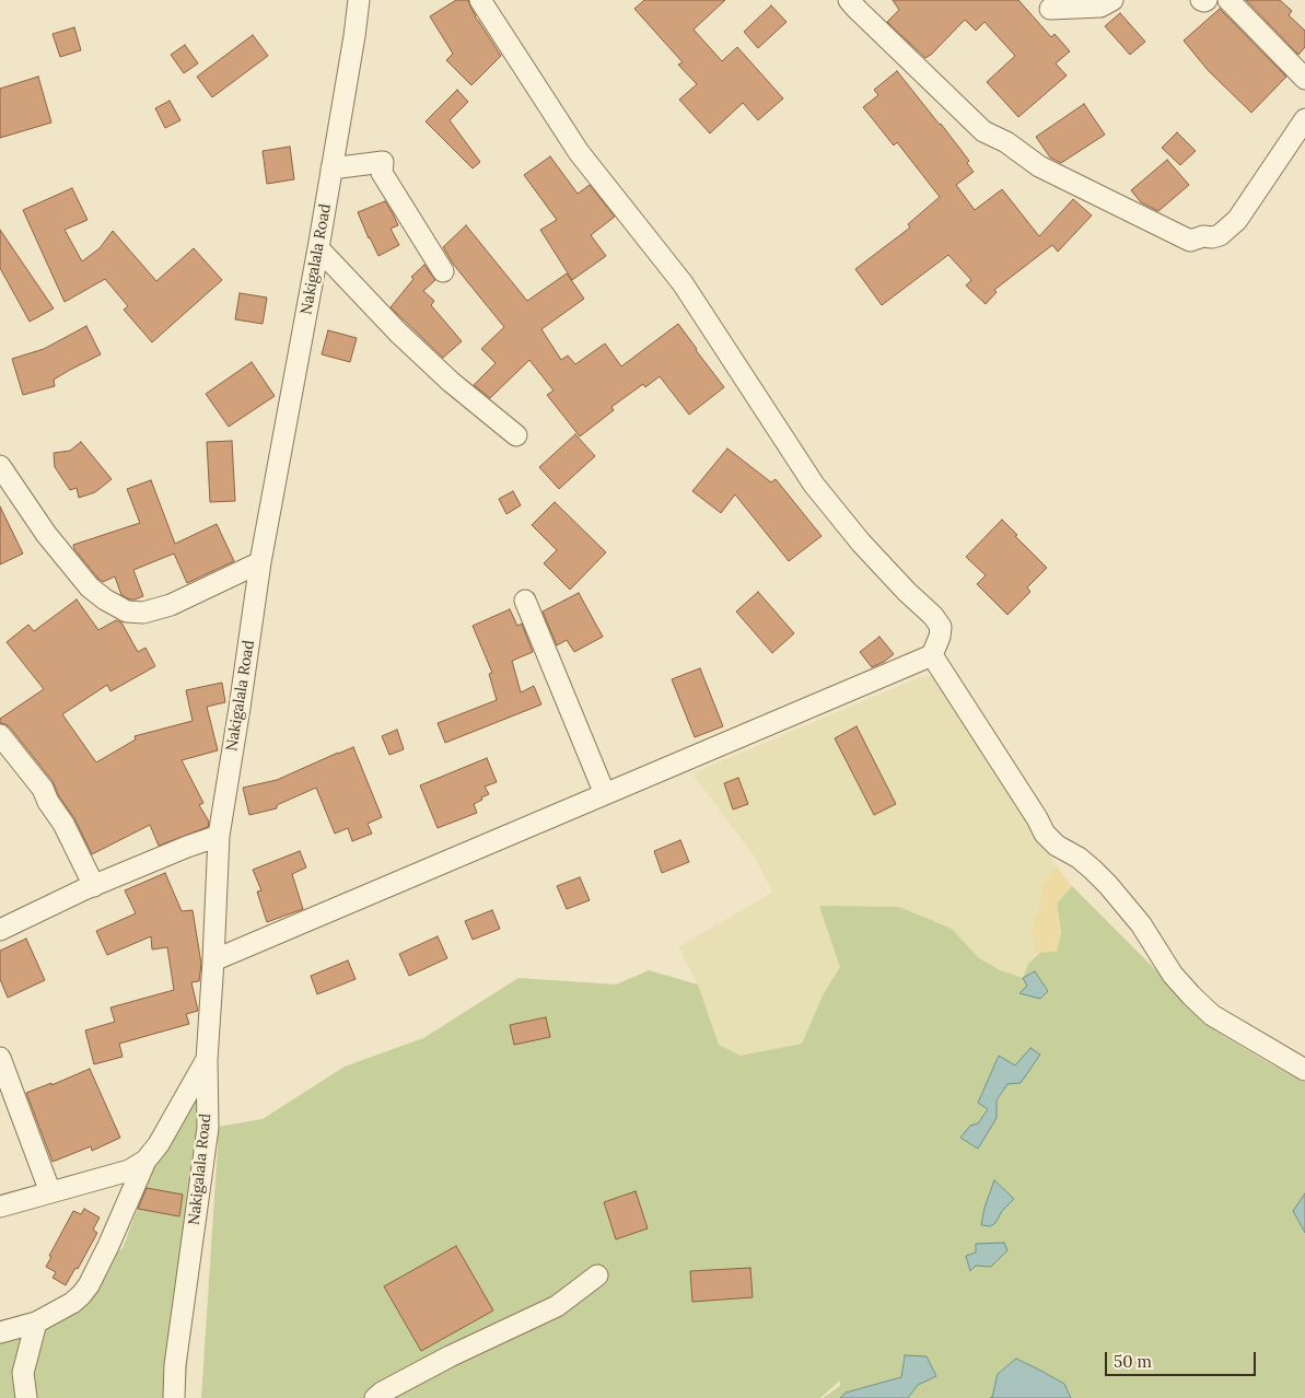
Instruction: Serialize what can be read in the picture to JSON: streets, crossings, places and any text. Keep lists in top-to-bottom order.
{
  "streets": {
    "street": ["Nakigalala Road"]
  },
  "scale_bar": "50 m"
}
